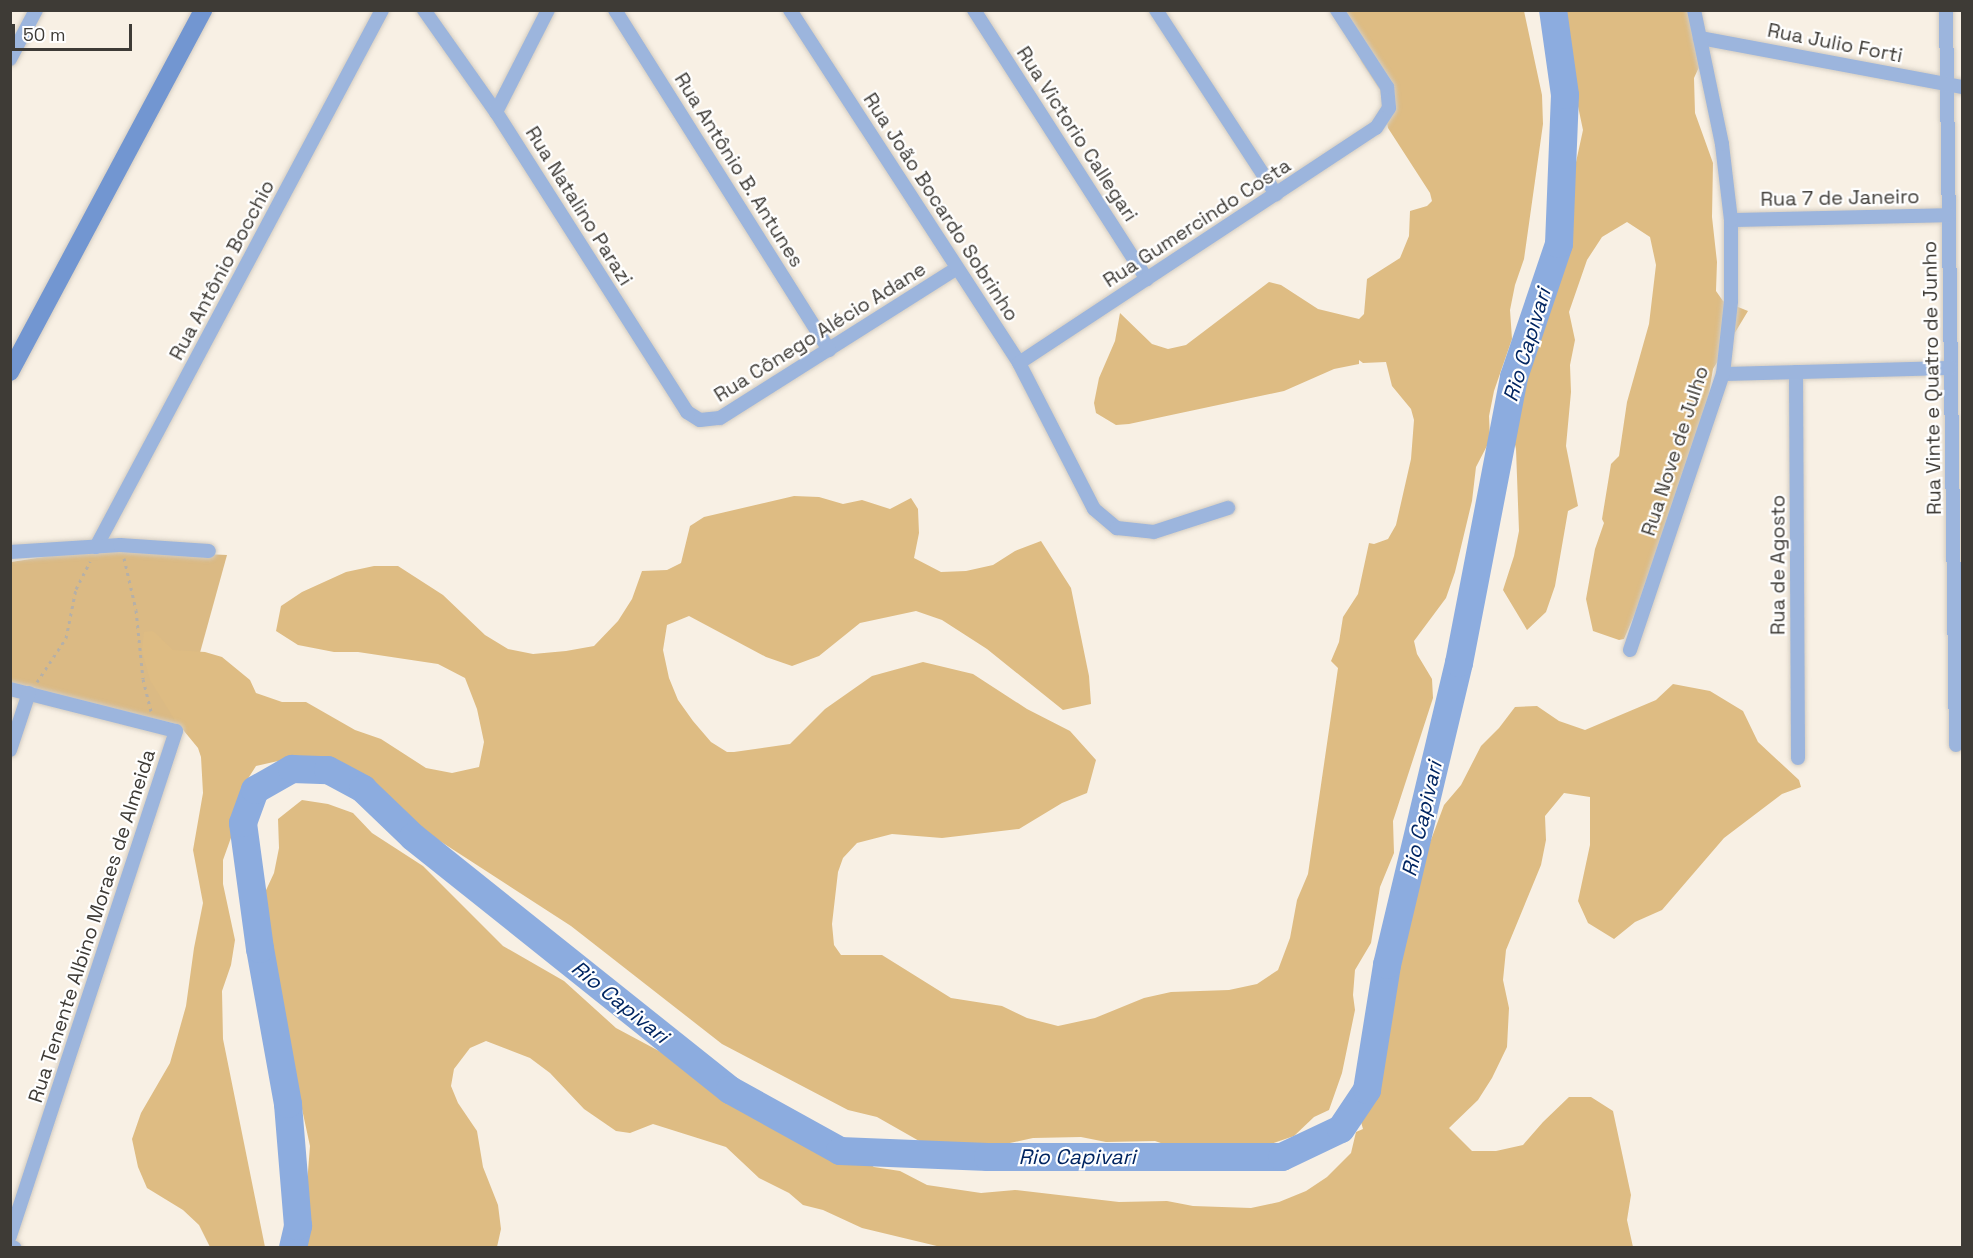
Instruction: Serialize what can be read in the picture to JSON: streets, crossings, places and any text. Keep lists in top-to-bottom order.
{
  "streets": {
    "street": [
      "Rua Julio Forti",
      "Rua Victorio Callegari",
      "Rua Antônio B. Antunes",
      "Rua 7 de Janeiro",
      "Rua Natalino Parazi",
      "Rua João Bocardo Sobrinho",
      "Rua Gumercindo Costa",
      "Rua Antônio Bocchio",
      "Rua Cônego Alécio Adane",
      "Rua Vinte e Quatro de Junho",
      "Rua Nove de Julho",
      "Rua de Agosto",
      "Rua Tenente Albino Moraes de Almeida"
    ]
  },
  "crossings": [
    ["Rua Julio Forti", "Rua Vinte e Quatro de Junho"],
    ["Rua Julio Forti", "Rua Nove de Julho"],
    ["Rua Victorio Callegari", "Rua Gumercindo Costa"],
    ["Rua Antônio B. Antunes", "Rua Cônego Alécio Adane"],
    ["Rua 7 de Janeiro", "Rua Vinte e Quatro de Junho"],
    ["Rua 7 de Janeiro", "Rua Nove de Julho"],
    ["Rua Natalino Parazi", "Rua Cônego Alécio Adane"],
    ["Rua João Bocardo Sobrinho", "Rua Gumercindo Costa"],
    ["Rua João Bocardo Sobrinho", "Rua Cônego Alécio Adane"]
  ],
  "water": ["Rio Capivari"],
  "scale_bar": "50 m"
}
